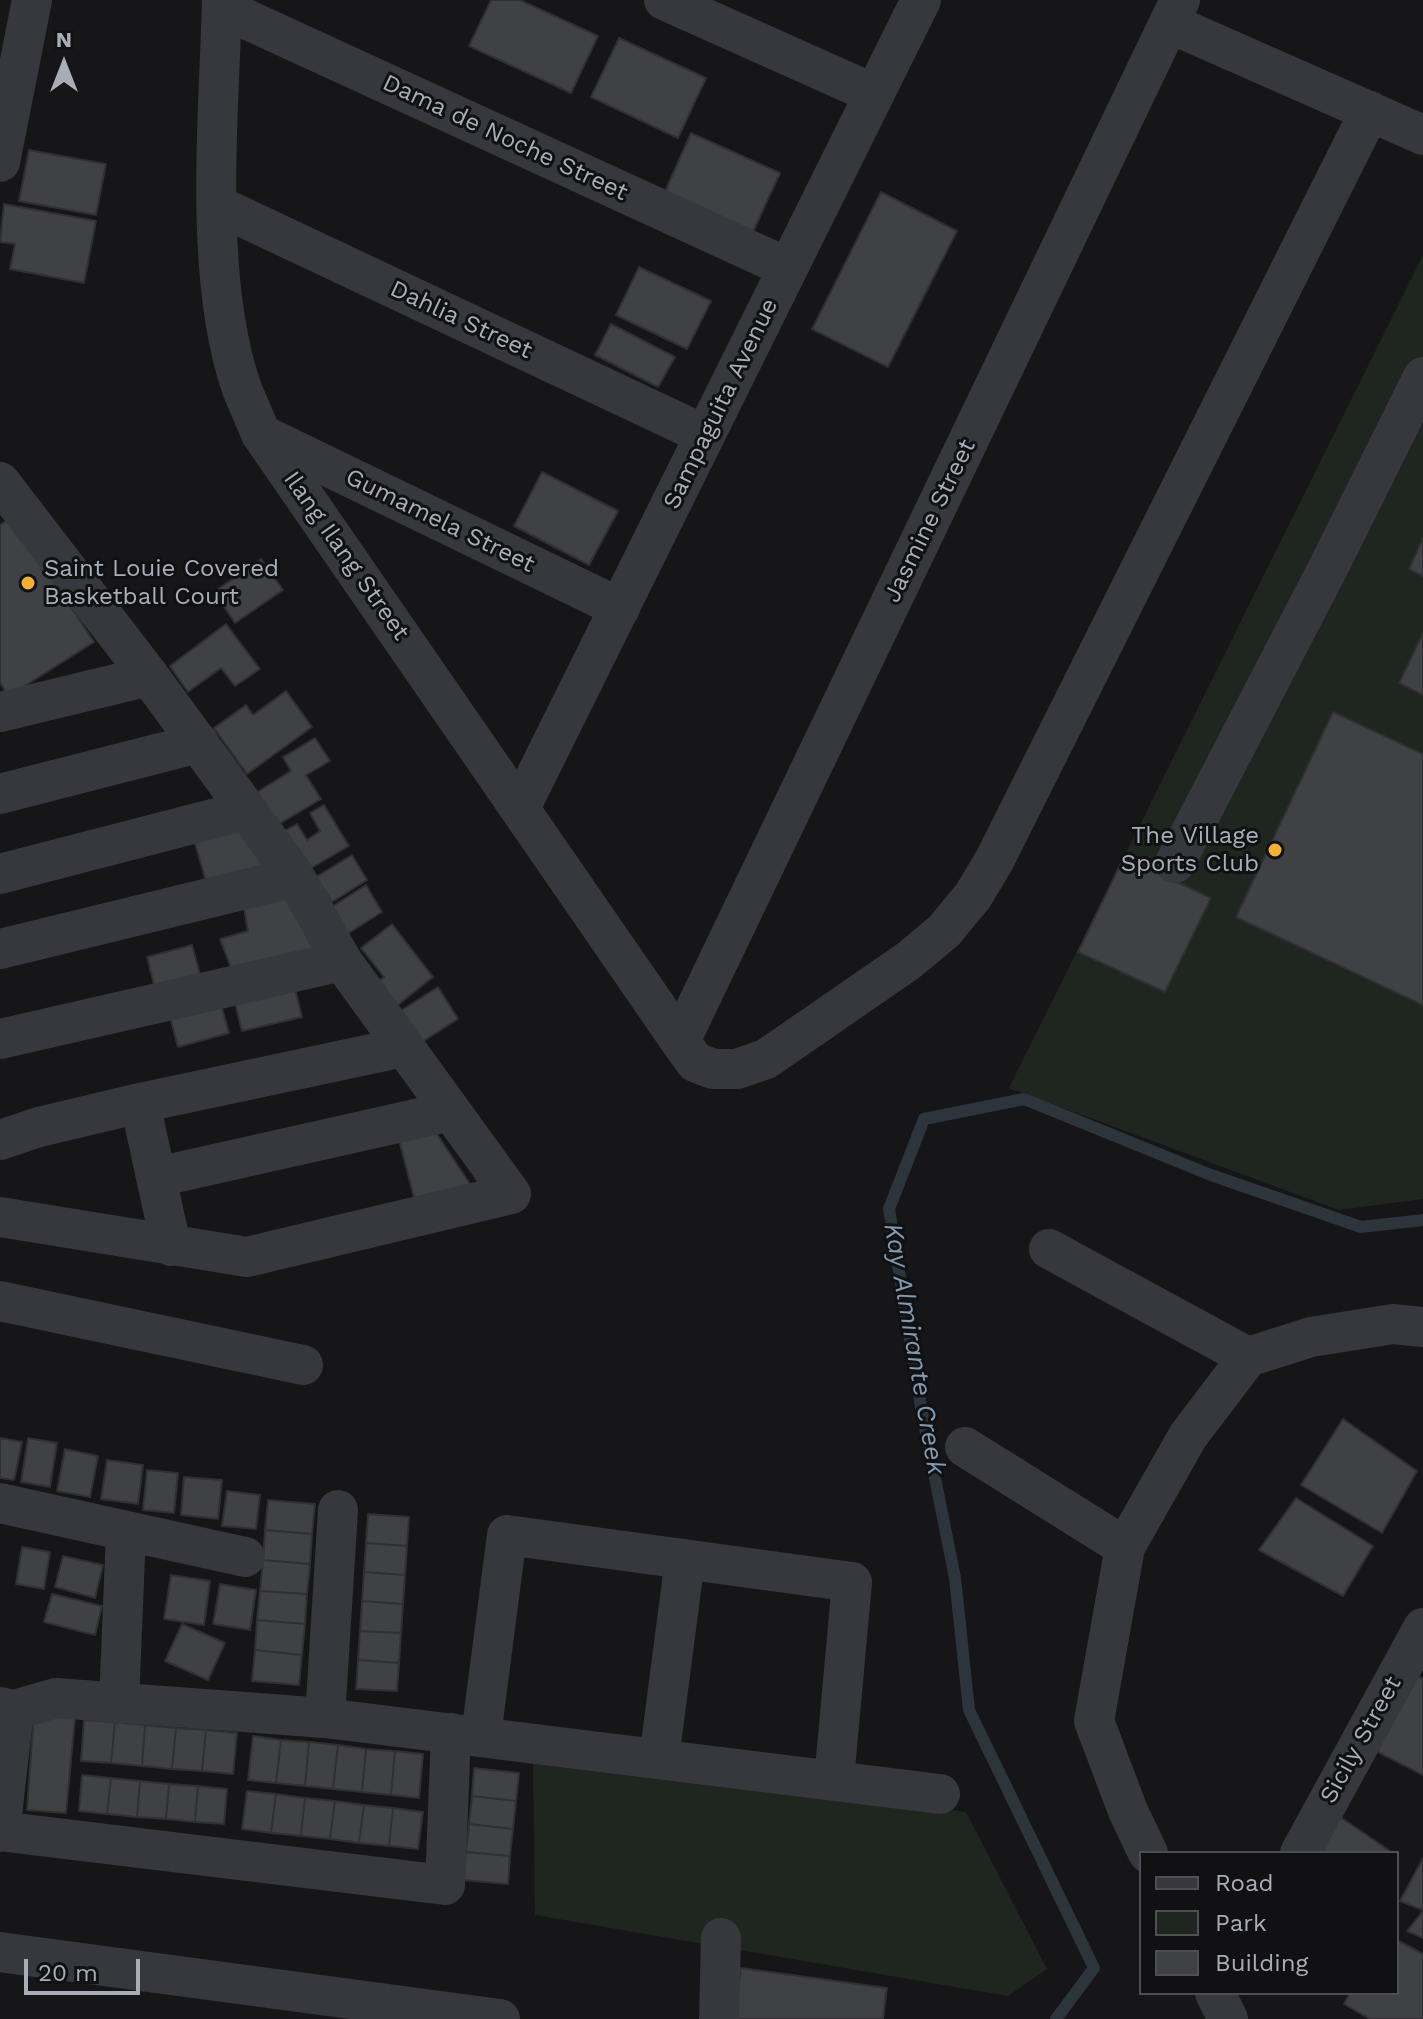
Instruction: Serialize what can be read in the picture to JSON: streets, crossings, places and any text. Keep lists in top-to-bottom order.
{
  "streets": {
    "street": [
      "Dama de Noche Street",
      "Dahlia Street",
      "Sampaguita Avenue",
      "Gumamela Street",
      "Jasmine Street",
      "Ilang Ilang Street",
      "Sicily Street"
    ]
  },
  "crossings": [
    ["Dama de Noche Street", "Sampaguita Avenue"],
    ["Dama de Noche Street", "Ilang Ilang Street"],
    ["Dahlia Street", "Sampaguita Avenue"],
    ["Dahlia Street", "Ilang Ilang Street"],
    ["Sampaguita Avenue", "Gumamela Street"],
    ["Sampaguita Avenue", "Ilang Ilang Street"],
    ["Gumamela Street", "Ilang Ilang Street"],
    ["Jasmine Street", "Ilang Ilang Street"]
  ],
  "water": ["Kay Almirante Creek"],
  "places": ["Saint Louie Covered Basketball Court", "The Village Sports Club"],
  "legend": ["Road", "Park", "Building"],
  "scale_bar": "20 m",
  "north": "top"
}
